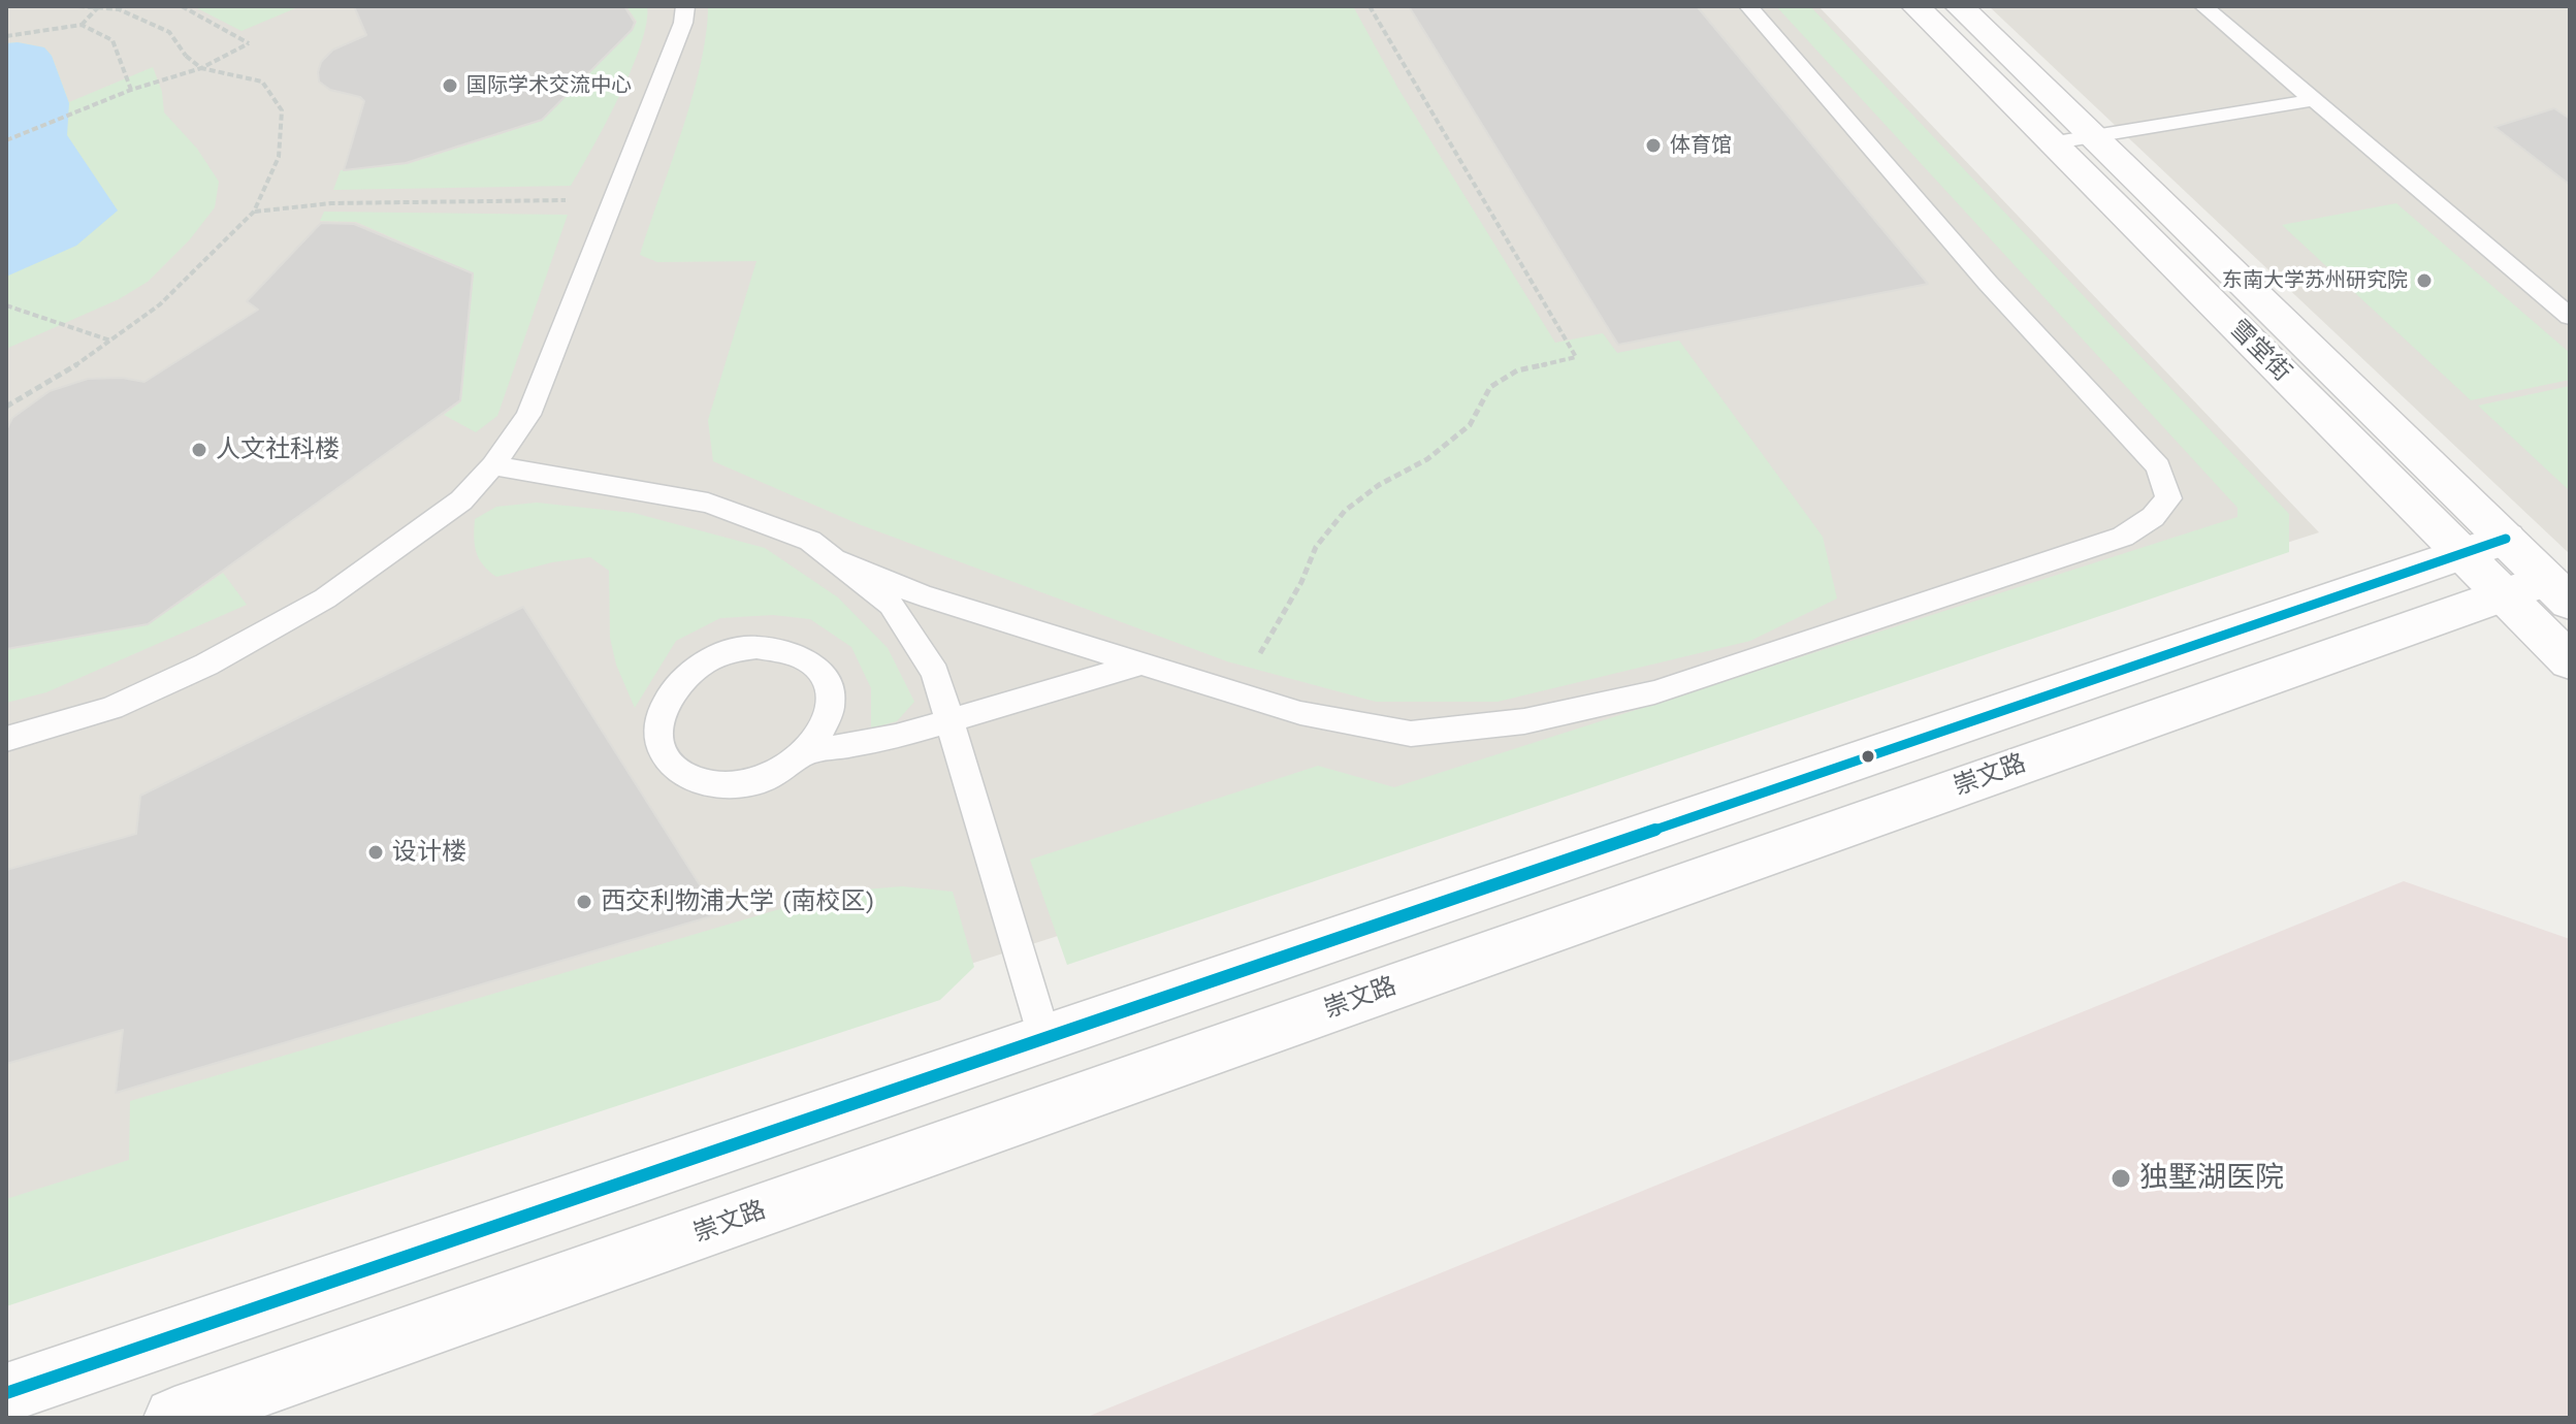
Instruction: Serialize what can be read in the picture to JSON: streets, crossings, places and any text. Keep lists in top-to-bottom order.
{
  "streets": {
    "street": ["雪堂街", "崇文路"]
  },
  "crossings": [
    ["雪堂街", "崇文路"]
  ],
  "places": [
    "国际学术交流中心",
    "体育馆",
    "东南大学苏州研究院",
    "人文社科楼",
    "设计楼",
    "西交利物浦大学 (南校区)",
    "独墅湖医院"
  ]
}
